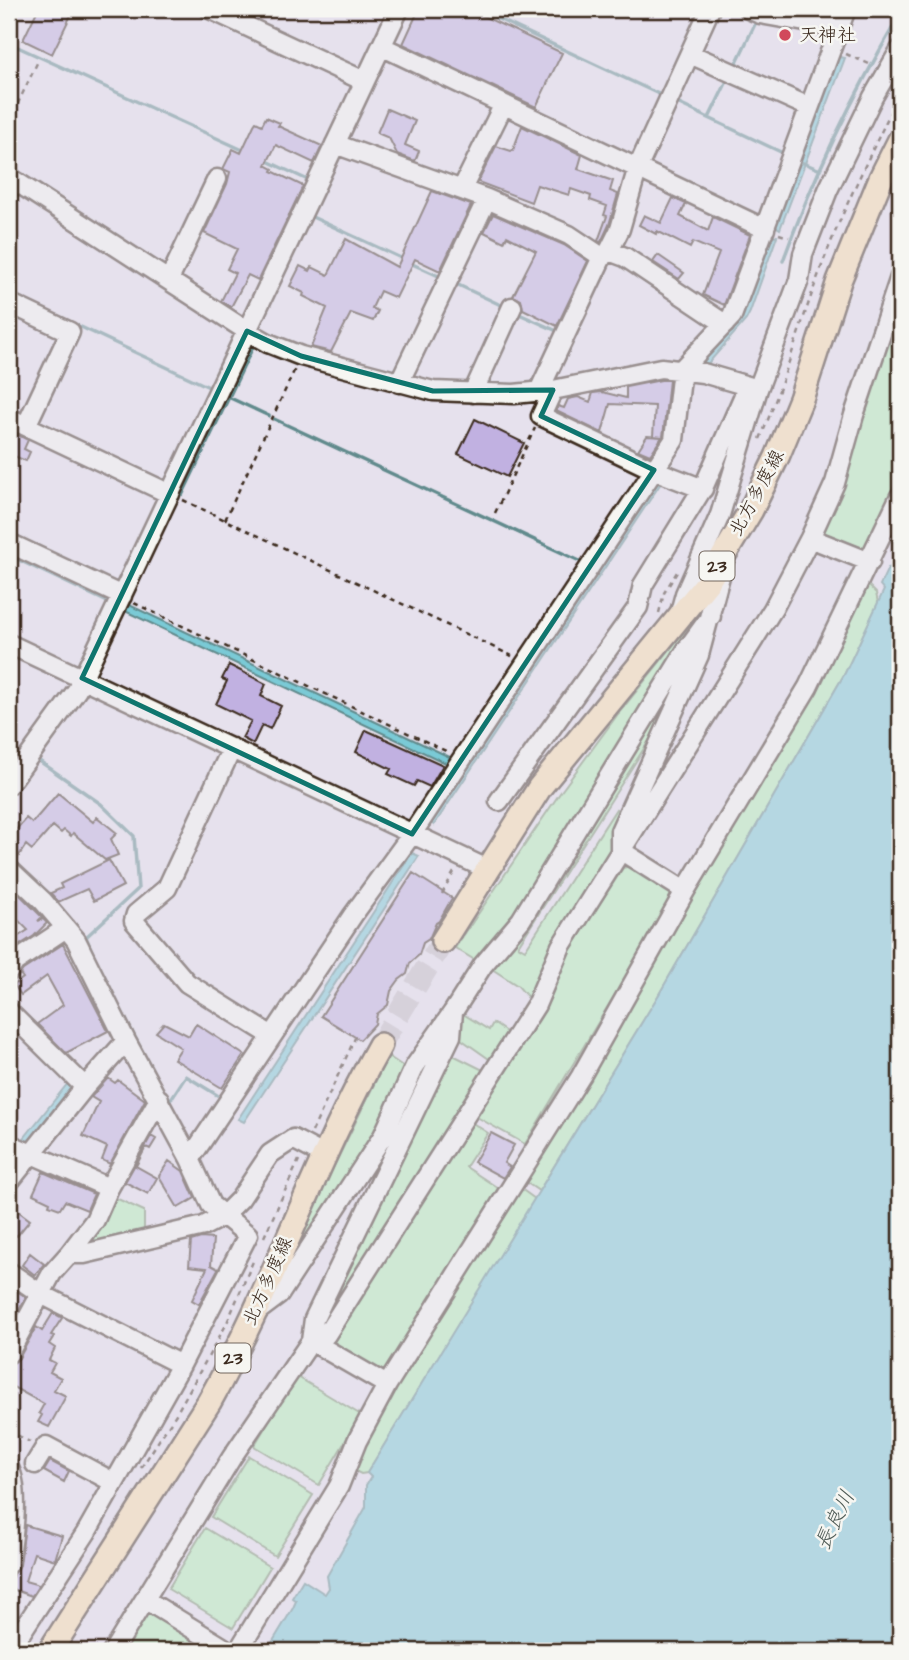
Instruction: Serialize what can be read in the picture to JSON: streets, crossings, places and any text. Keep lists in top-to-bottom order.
{
  "streets": {
    "main road": ["北方多度線", "23"]
  },
  "water": ["長良川"],
  "places": ["天神社"]
}
